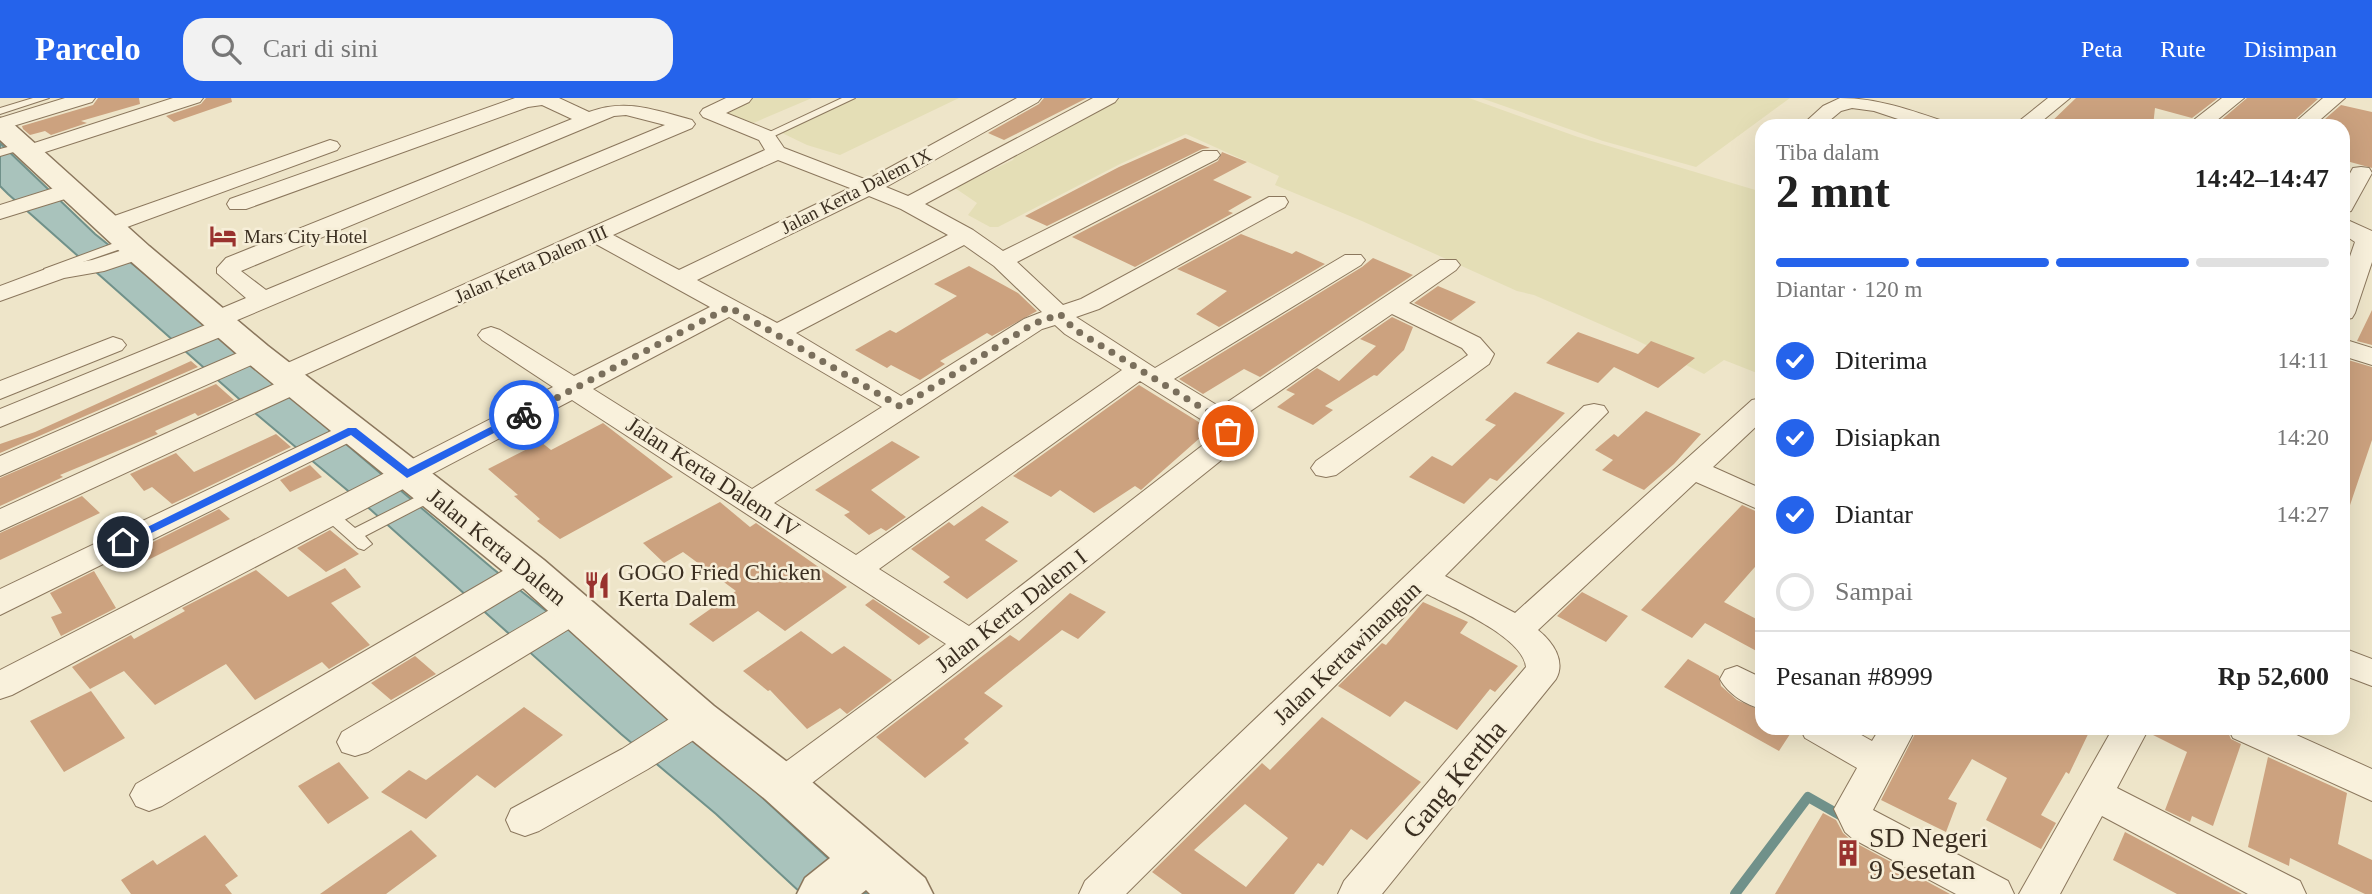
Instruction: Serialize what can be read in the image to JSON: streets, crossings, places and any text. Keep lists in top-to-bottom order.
{
  "streets": {
    "street": [
      "Jalan Kerta Dalem IX",
      "Jalan Kerta Dalem III",
      "Jalan Kerta Dalem IV",
      "Jalan Kerta Dalem",
      "Jalan Kerta Dalem I",
      "Jalan Kertawinangun",
      "Gang Kertha"
    ]
  },
  "crossings": [
    ["Jalan Kerta Dalem III", "Jalan Kerta Dalem"],
    ["Jalan Kerta Dalem IV", "Jalan Kerta Dalem I"],
    ["Jalan Kerta Dalem", "Jalan Kerta Dalem I"]
  ],
  "places": {
    "hotel": ["Mars City Hotel"],
    "restaurant": ["GOGO Fried Chicken Kerta Dalem"],
    "building": ["SD Negeri 9 Sesetan"]
  },
  "page": {
    "header": "Parcelo",
    "search": "Cari di sini",
    "nav": ["Peta", "Rute", "Disimpan"],
    "heading": ["2 mnt", "Tiba dalam", "14:42–14:47"],
    "panel": ["Pesanan #8999", "Rp 52,600"],
    "bar": "Diantar · 120 m",
    "list": [
      ["Diterima", "14:11"],
      ["Disiapkan", "14:20"],
      ["Diantar", "14:27"],
      "Sampai"
    ]
  }
}
